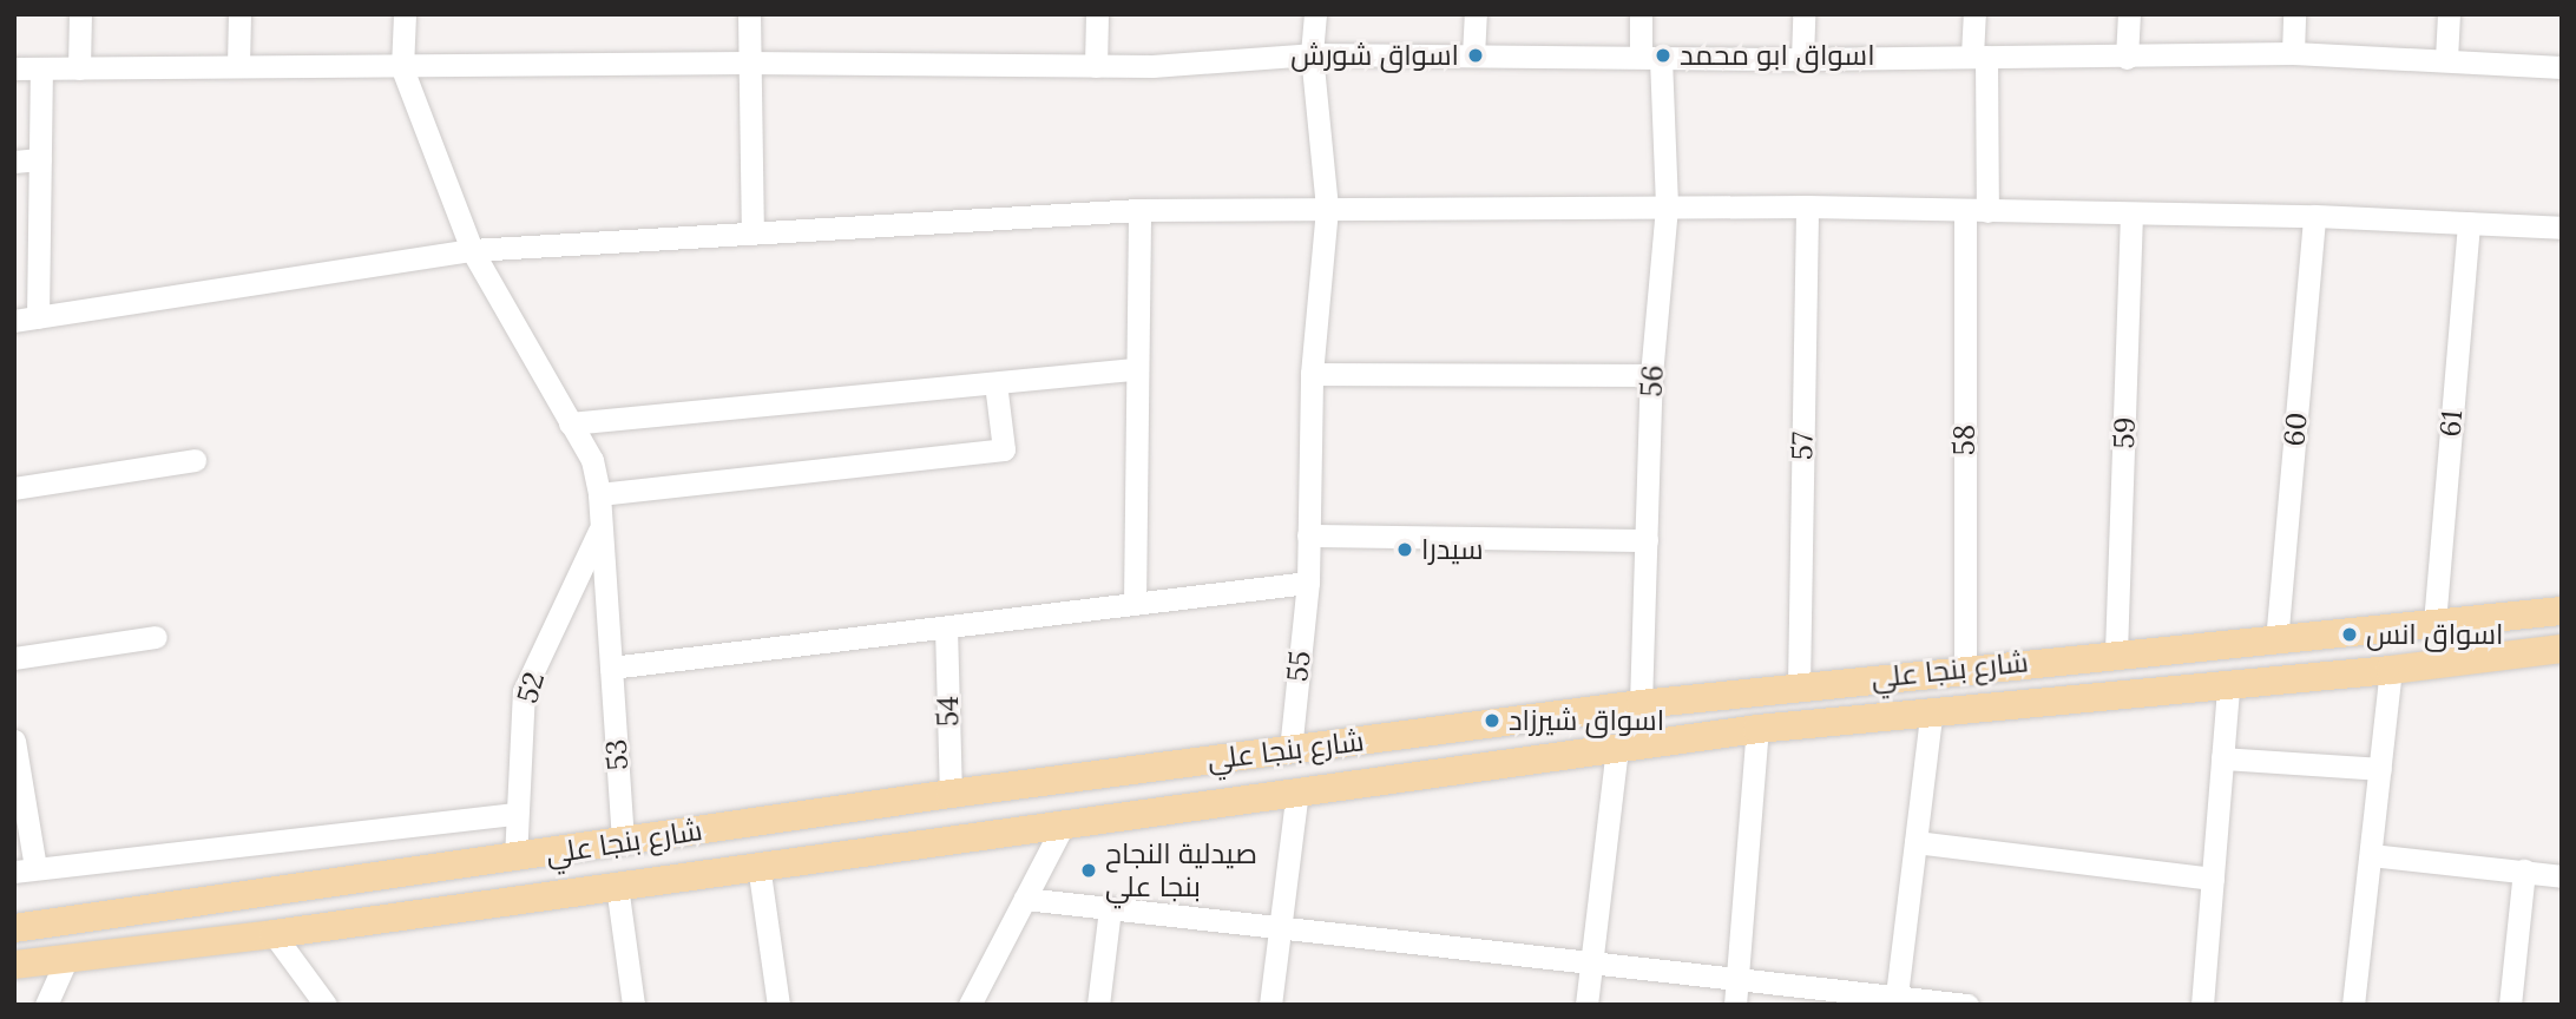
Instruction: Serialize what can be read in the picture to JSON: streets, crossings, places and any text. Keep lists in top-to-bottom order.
{
  "streets": {
    "main road": ["شارع بنجا علي"],
    "street": [
      "56",
      "61",
      "60",
      "59",
      "58",
      "57",
      "55",
      "52",
      "54",
      "53"
    ]
  },
  "crossings": [
    ["56", "شارع بنجا علي"],
    ["61", "شارع بنجا علي"],
    ["60", "شارع بنجا علي"],
    ["59", "شارع بنجا علي"],
    ["58", "شارع بنجا علي"],
    ["57", "شارع بنجا علي"],
    ["55", "شارع بنجا علي"],
    ["شارع بنجا علي", "52"],
    ["شارع بنجا علي", "54"],
    ["شارع بنجا علي", "53"],
    ["52", "53"]
  ],
  "places": [
    "اسواق شورش",
    "اسواق ابو محمد",
    "سيدرا",
    "اسواق انس",
    "اسواق شيرزاد",
    "صيدلية النجاح بنجا علي"
  ]
}
